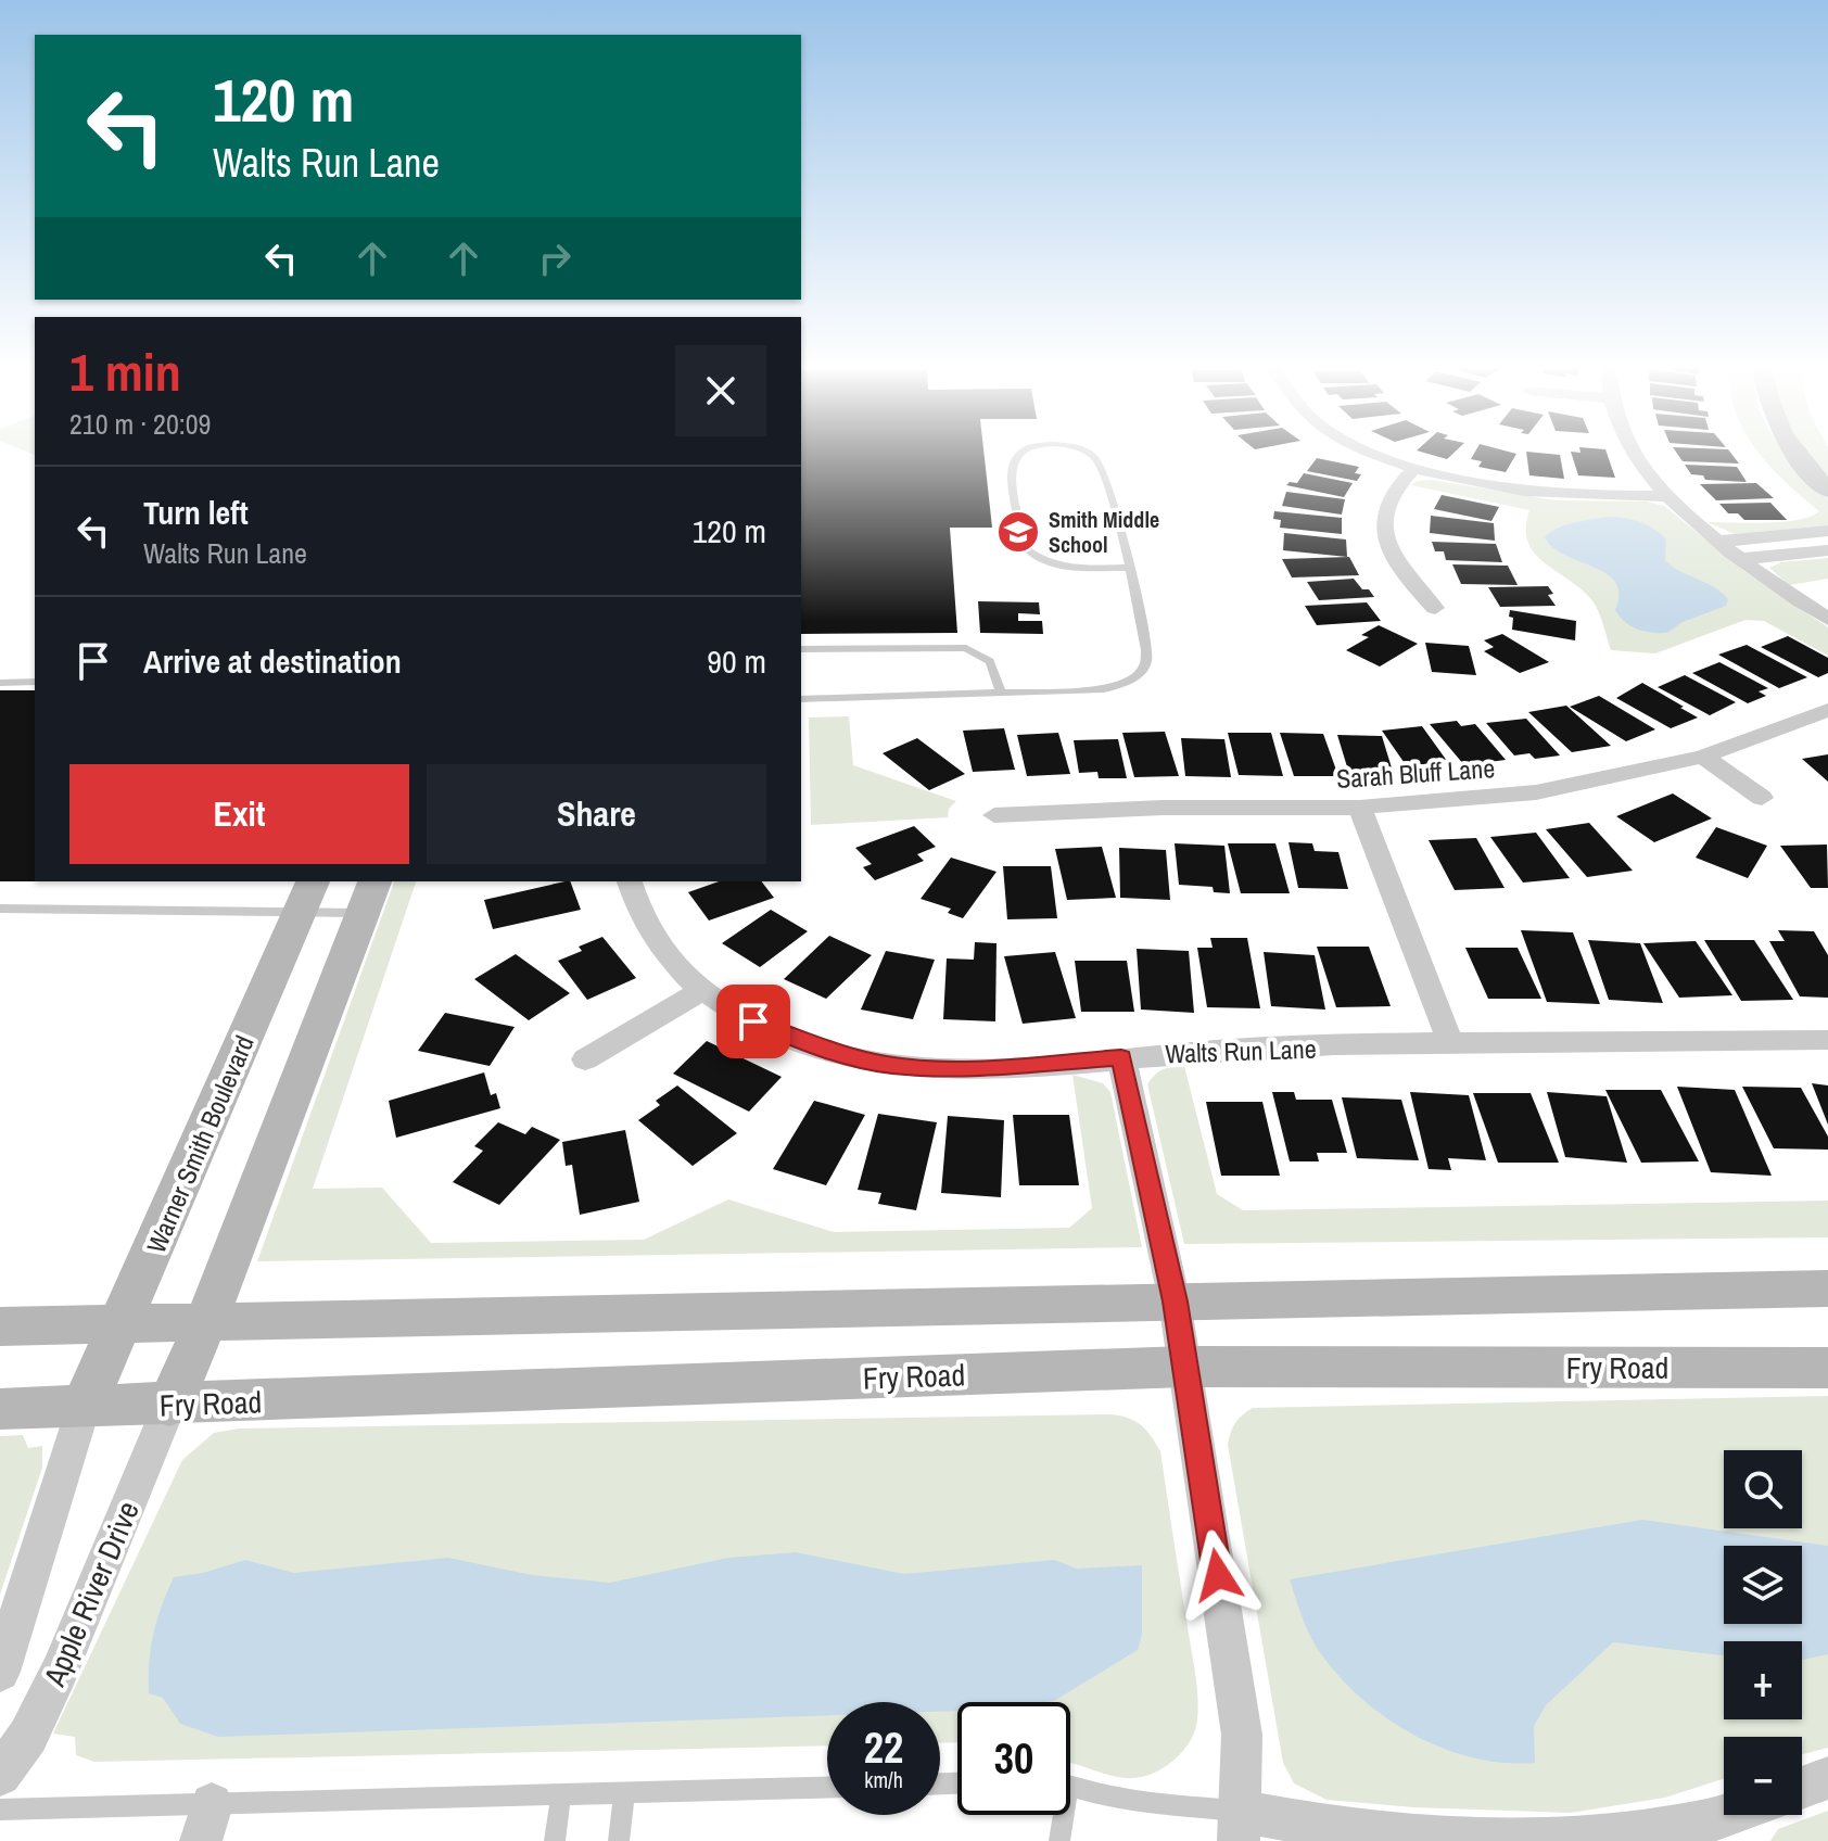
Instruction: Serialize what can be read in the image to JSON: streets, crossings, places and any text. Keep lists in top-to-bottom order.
{
  "streets": {
    "main road": ["Warner Smith Boulevard", "Fry Road"],
    "street": ["Sarah Bluff Lane", "Walts Run Lane", "Apple River Drive"]
  },
  "crossings": [
    ["Warner Smith Boulevard", "Fry Road"],
    ["Warner Smith Boulevard", "Apple River Drive"],
    ["Fry Road", "Apple River Drive"]
  ],
  "places": {
    "school or university": ["Smith Middle School"]
  },
  "page": {
    "turn": ["120 m", "Walts Run Lane"],
    "heading": ["1 min", "210 m · 20:09"],
    "list": [
      {
        "name": "Turn left",
        "note": "Walts Run Lane",
        "value": "120 m"
      },
      {
        "name": "Arrive at destination",
        "value": "90 m"
      }
    ],
    "buttons": ["Exit", "Share"],
    "map_buttons": ["+", "−"],
    "speed": "22 km/h",
    "limit": "30"
  }
}
